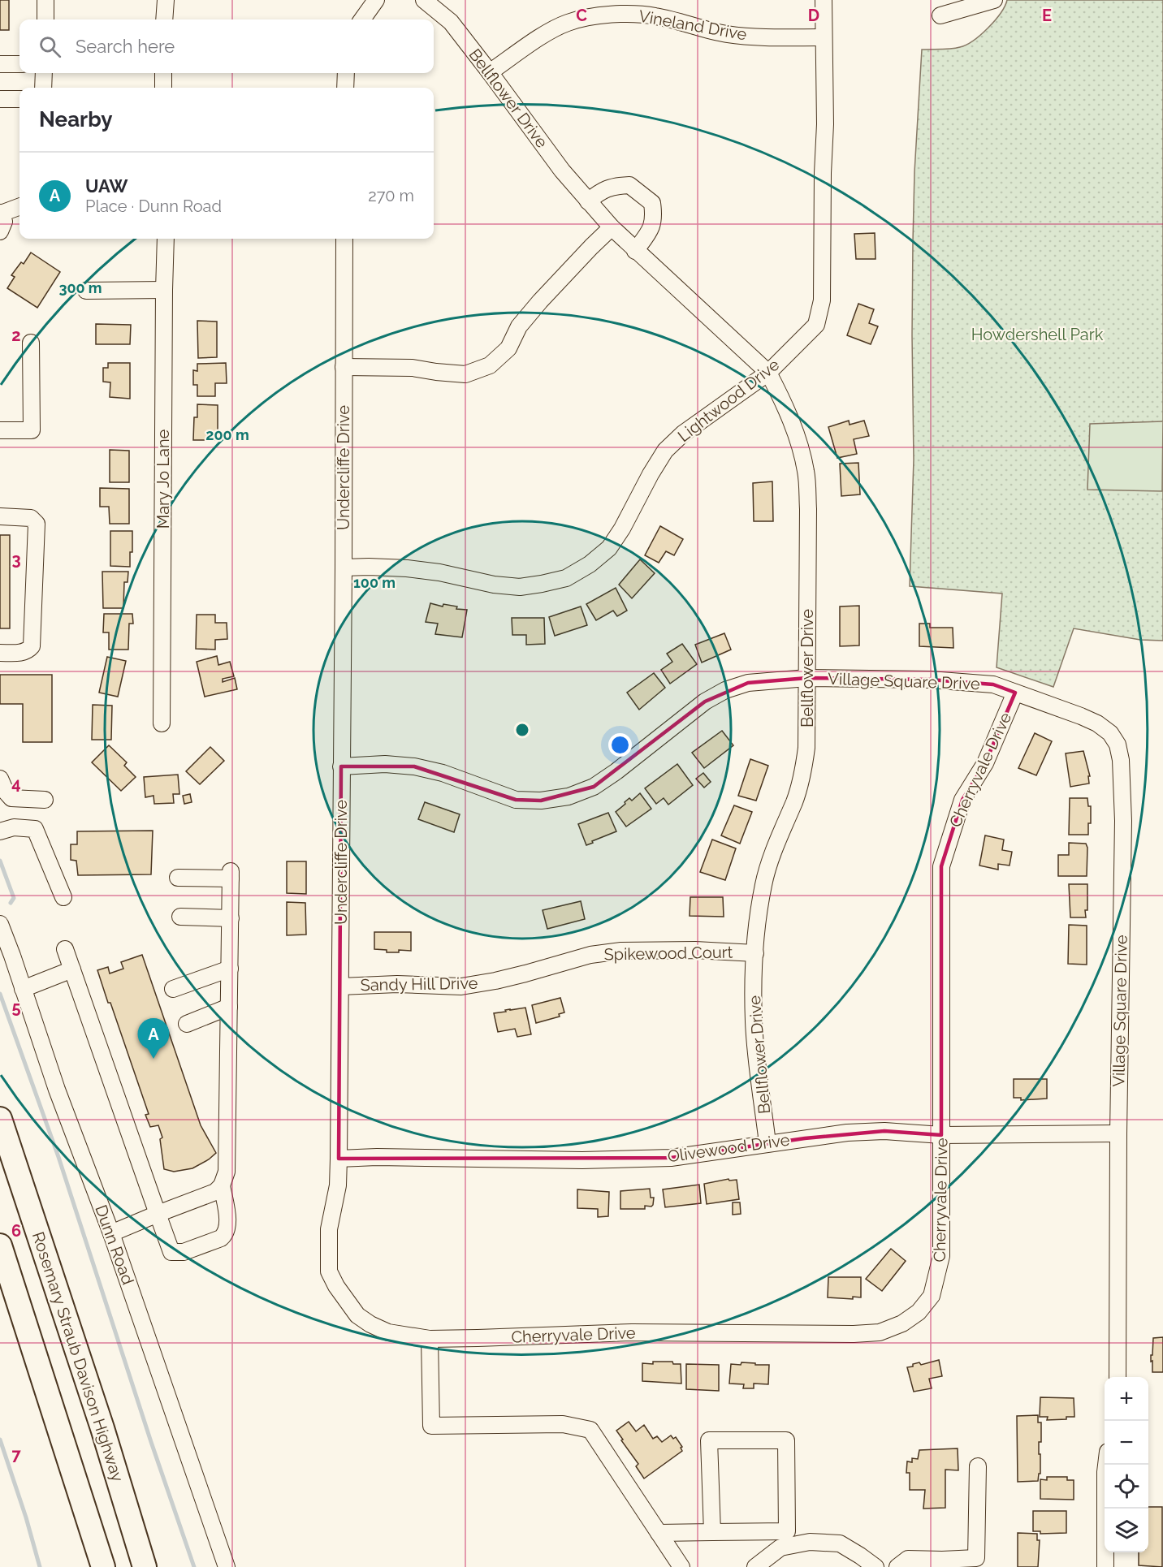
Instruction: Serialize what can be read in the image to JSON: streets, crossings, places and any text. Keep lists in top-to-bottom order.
{
  "streets": {
    "highway": ["Rosemary Straub Davison Highway"],
    "street": [
      "Vineland Drive",
      "Bellflower Drive",
      "Lightwood Drive",
      "Undercliffe Drive",
      "Mary Jo Lane",
      "Village Square Drive",
      "Cherryvale Drive",
      "Spikewood Court",
      "Sandy Hill Drive",
      "Olivewood Drive",
      "Dunn Road"
    ]
  },
  "crossings": [
    ["Vineland Drive", "Bellflower Drive"],
    ["Vineland Drive", "Lightwood Drive"],
    ["Bellflower Drive", "Lightwood Drive"],
    ["Bellflower Drive", "Village Square Drive"],
    ["Bellflower Drive", "Spikewood Court"],
    ["Bellflower Drive", "Olivewood Drive"],
    ["Lightwood Drive", "Undercliffe Drive"],
    ["Undercliffe Drive", "Village Square Drive"],
    ["Undercliffe Drive", "Cherryvale Drive"],
    ["Undercliffe Drive", "Sandy Hill Drive"],
    ["Undercliffe Drive", "Olivewood Drive"],
    ["Village Square Drive", "Cherryvale Drive"],
    ["Village Square Drive", "Olivewood Drive"],
    ["Cherryvale Drive", "Olivewood Drive"],
    ["Spikewood Court", "Sandy Hill Drive"]
  ],
  "parks": ["Howdershell Park"],
  "page": {
    "search": "Search here",
    "heading": "Nearby",
    "list": [
      {
        "mark": "A",
        "name": "UAW",
        "note": "Place · Dunn Road",
        "value": "270 m"
      }
    ],
    "pins": "A",
    "map_buttons": ["+", "−"]
  },
  "grid": {
    "columns": ["C", "D", "E"],
    "rows": [
      "2",
      "3",
      "4",
      "5",
      "6",
      "7"
    ]
  },
  "rings": ["300 m", "200 m", "100 m"]
}
